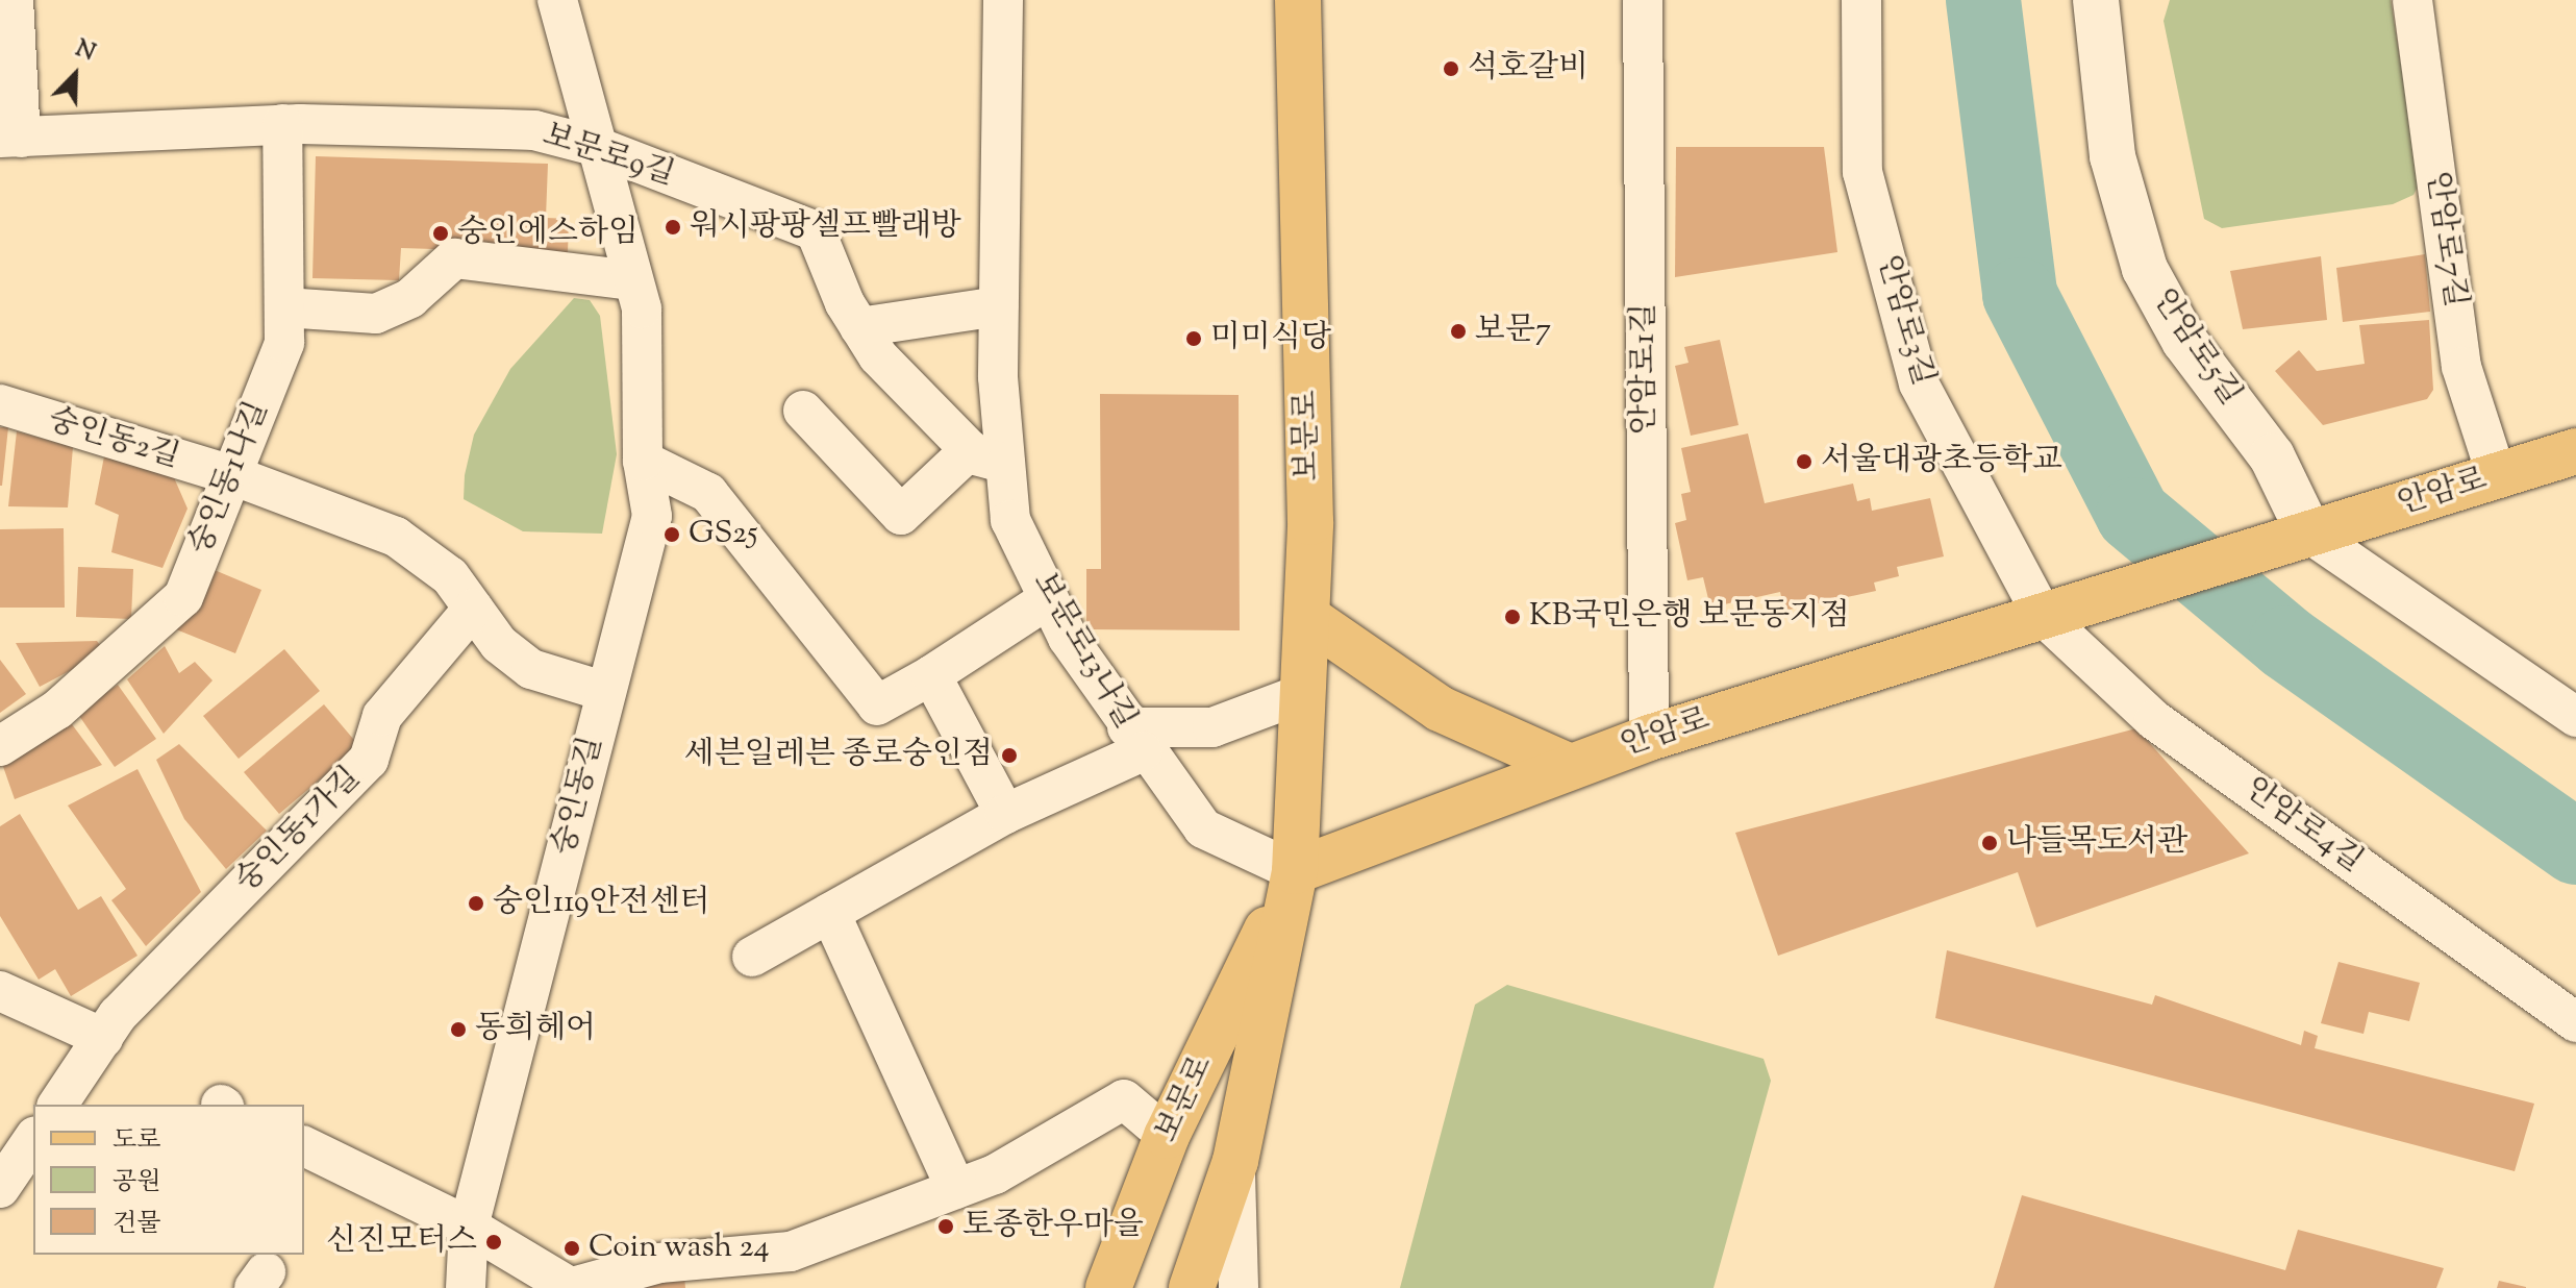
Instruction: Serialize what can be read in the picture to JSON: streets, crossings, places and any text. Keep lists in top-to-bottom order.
{
  "streets": {
    "main road": ["안암로5길", "보문로", "안암로"],
    "street": [
      "보문로9길",
      "안암로7길",
      "안암로3길",
      "안암로1길",
      "숭인동2길",
      "숭인동1나길",
      "보문로13나길",
      "숭인동길",
      "안암로4길",
      "숭인동1가길"
    ]
  },
  "crossings": [
    ["보문로9길", "숭인동1나길"],
    ["보문로9길", "보문로13나길"],
    ["보문로9길", "숭인동길"],
    ["안암로7길", "안암로"],
    ["안암로3길", "안암로"],
    ["안암로3길", "안암로4길"],
    ["안암로5길", "안암로"],
    ["안암로1길", "안암로"],
    ["보문로", "안암로"],
    ["보문로", "보문로13나길"],
    ["숭인동2길", "숭인동1나길"],
    ["숭인동2길", "숭인동길"],
    ["숭인동2길", "숭인동1가길"],
    ["안암로", "보문로13나길"],
    ["안암로", "안암로4길"]
  ],
  "places": [
    "석호갈비",
    "워시팡팡셀프빨래방",
    "숭인에스하임",
    "보문7",
    "미미식당",
    "서울대광초등학교",
    "GS25",
    "KB국민은행 보문동지점",
    "세븐일레븐 종로숭인점",
    "나들목도서관",
    "숭인119안전센터",
    "동희헤어",
    "토종한우마을",
    "신진모터스",
    "Coin wash 24"
  ],
  "legend": ["도로", "공원", "건물"],
  "north": "top right"
}
